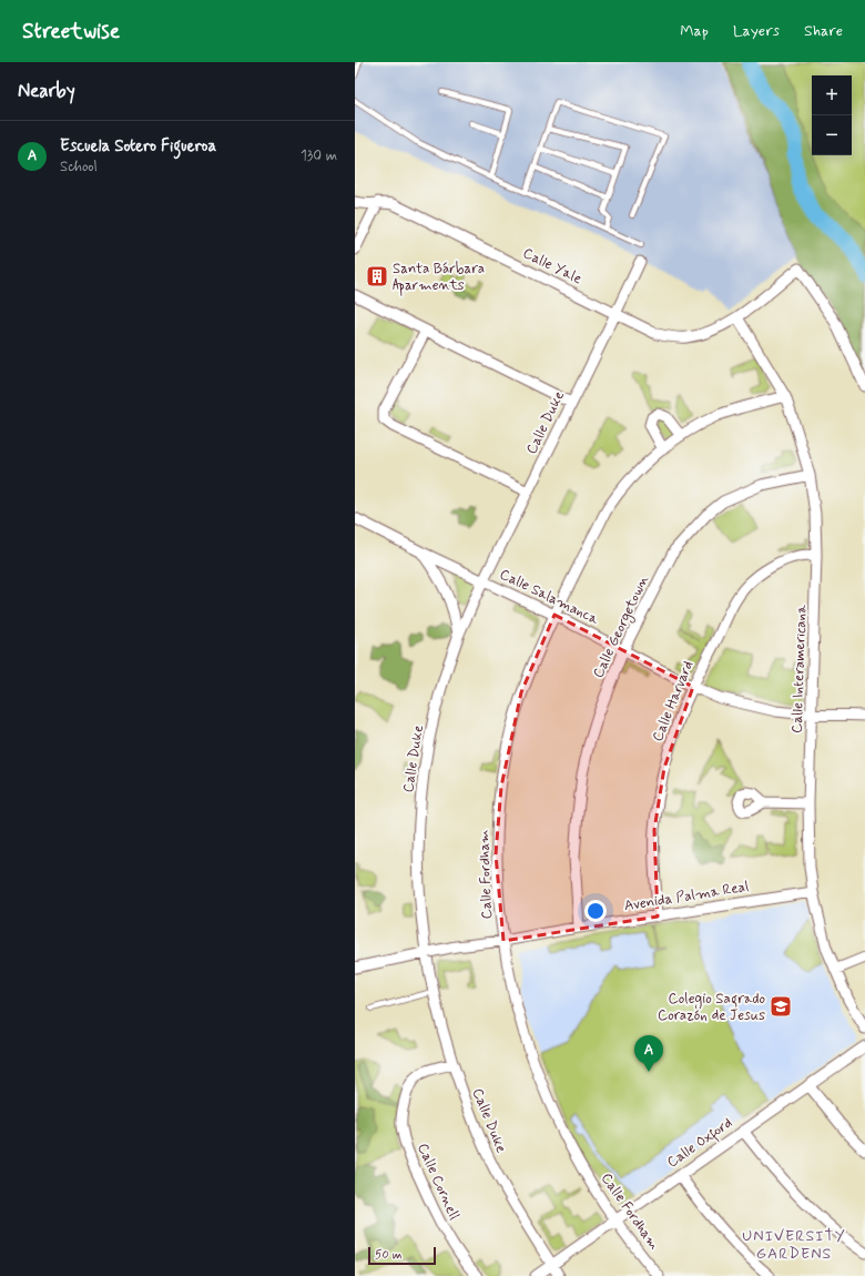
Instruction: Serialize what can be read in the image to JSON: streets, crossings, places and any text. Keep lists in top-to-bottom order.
{
  "streets": {
    "street": [
      "Calle Yale",
      "Calle Duke",
      "Calle Salamanca",
      "Calle Georgetown",
      "Calle Interamericana",
      "Calle Harvard",
      "Calle Fordham",
      "Avenida Palma Real",
      "Calle Oxford",
      "Calle Cornell"
    ]
  },
  "crossings": [
    ["Calle Yale", "Calle Duke"],
    ["Calle Yale", "Calle Interamericana"],
    ["Calle Duke", "Calle Salamanca"],
    ["Calle Duke", "Avenida Palma Real"],
    ["Calle Duke", "Calle Oxford"],
    ["Calle Duke", "Calle Cornell"],
    ["Calle Salamanca", "Calle Georgetown"],
    ["Calle Salamanca", "Calle Interamericana"],
    ["Calle Salamanca", "Calle Harvard"],
    ["Calle Salamanca", "Calle Fordham"],
    ["Calle Georgetown", "Calle Interamericana"],
    ["Calle Georgetown", "Avenida Palma Real"],
    ["Calle Interamericana", "Calle Harvard"],
    ["Calle Interamericana", "Calle Fordham"],
    ["Calle Interamericana", "Avenida Palma Real"],
    ["Calle Harvard", "Avenida Palma Real"],
    ["Calle Fordham", "Avenida Palma Real"],
    ["Calle Fordham", "Calle Oxford"]
  ],
  "districts": ["UNIVERSITY GARDENS"],
  "places": {
    "building": ["Santa Bárbara Aparments"],
    "school or university": ["Colegio Sagrado Corazón de Jesus"]
  },
  "scale_bar": "50 m",
  "page": {
    "header": "Streetwise",
    "nav": ["Map", "Layers", "Share"],
    "heading": "Nearby",
    "map_buttons": ["+", "−"],
    "list": [
      {
        "mark": "A",
        "name": "Escuela Sotero Figueroa",
        "note": "School",
        "value": "130 m"
      }
    ],
    "pins": "A",
    "scale": "50 m"
  }
}
